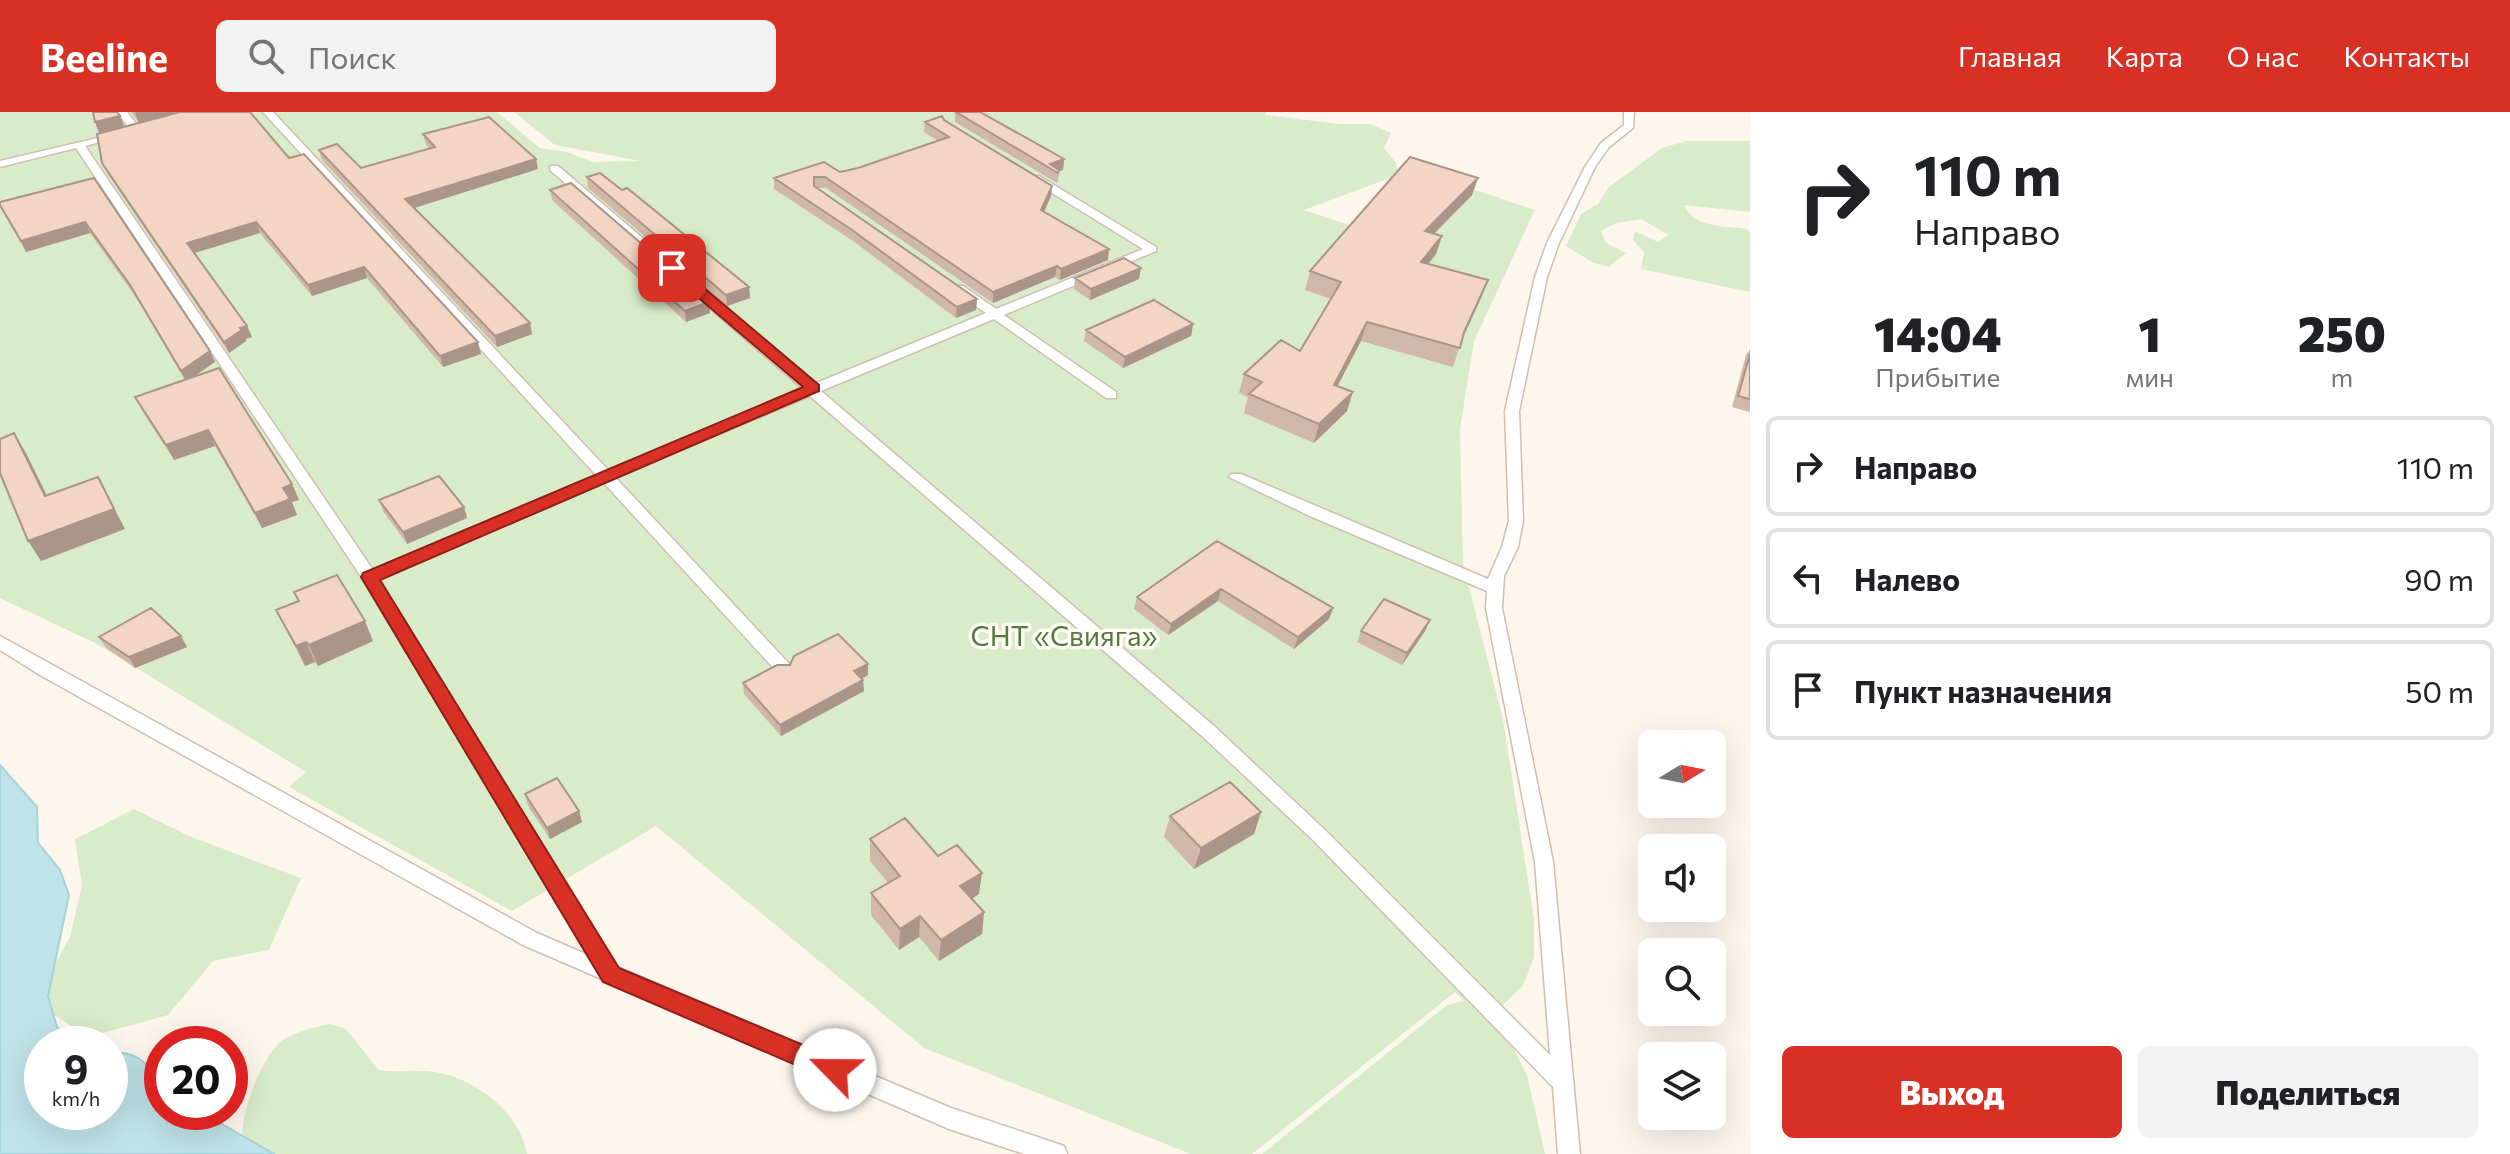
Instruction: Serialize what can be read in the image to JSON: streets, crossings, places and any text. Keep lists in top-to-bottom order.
{
  "parks": ["СНТ «Свияга»"],
  "north": "right",
  "page": {
    "header": "Beeline",
    "search": "Поиск",
    "nav": [
      "Главная",
      "Карта",
      "О нас",
      "Контакты"
    ],
    "turn": ["110 m", "Направо"],
    "eta": [
      "14:04",
      "Прибытие",
      "1",
      "мин",
      "250",
      "m"
    ],
    "list": [
      {
        "name": "Направо",
        "value": "110 m"
      },
      {
        "name": "Налево",
        "value": "90 m"
      },
      {
        "name": "Пункт назначения",
        "value": "50 m"
      }
    ],
    "speed": "9 km/h",
    "limit": "20",
    "buttons": ["Выход", "Поделиться"]
  }
}
